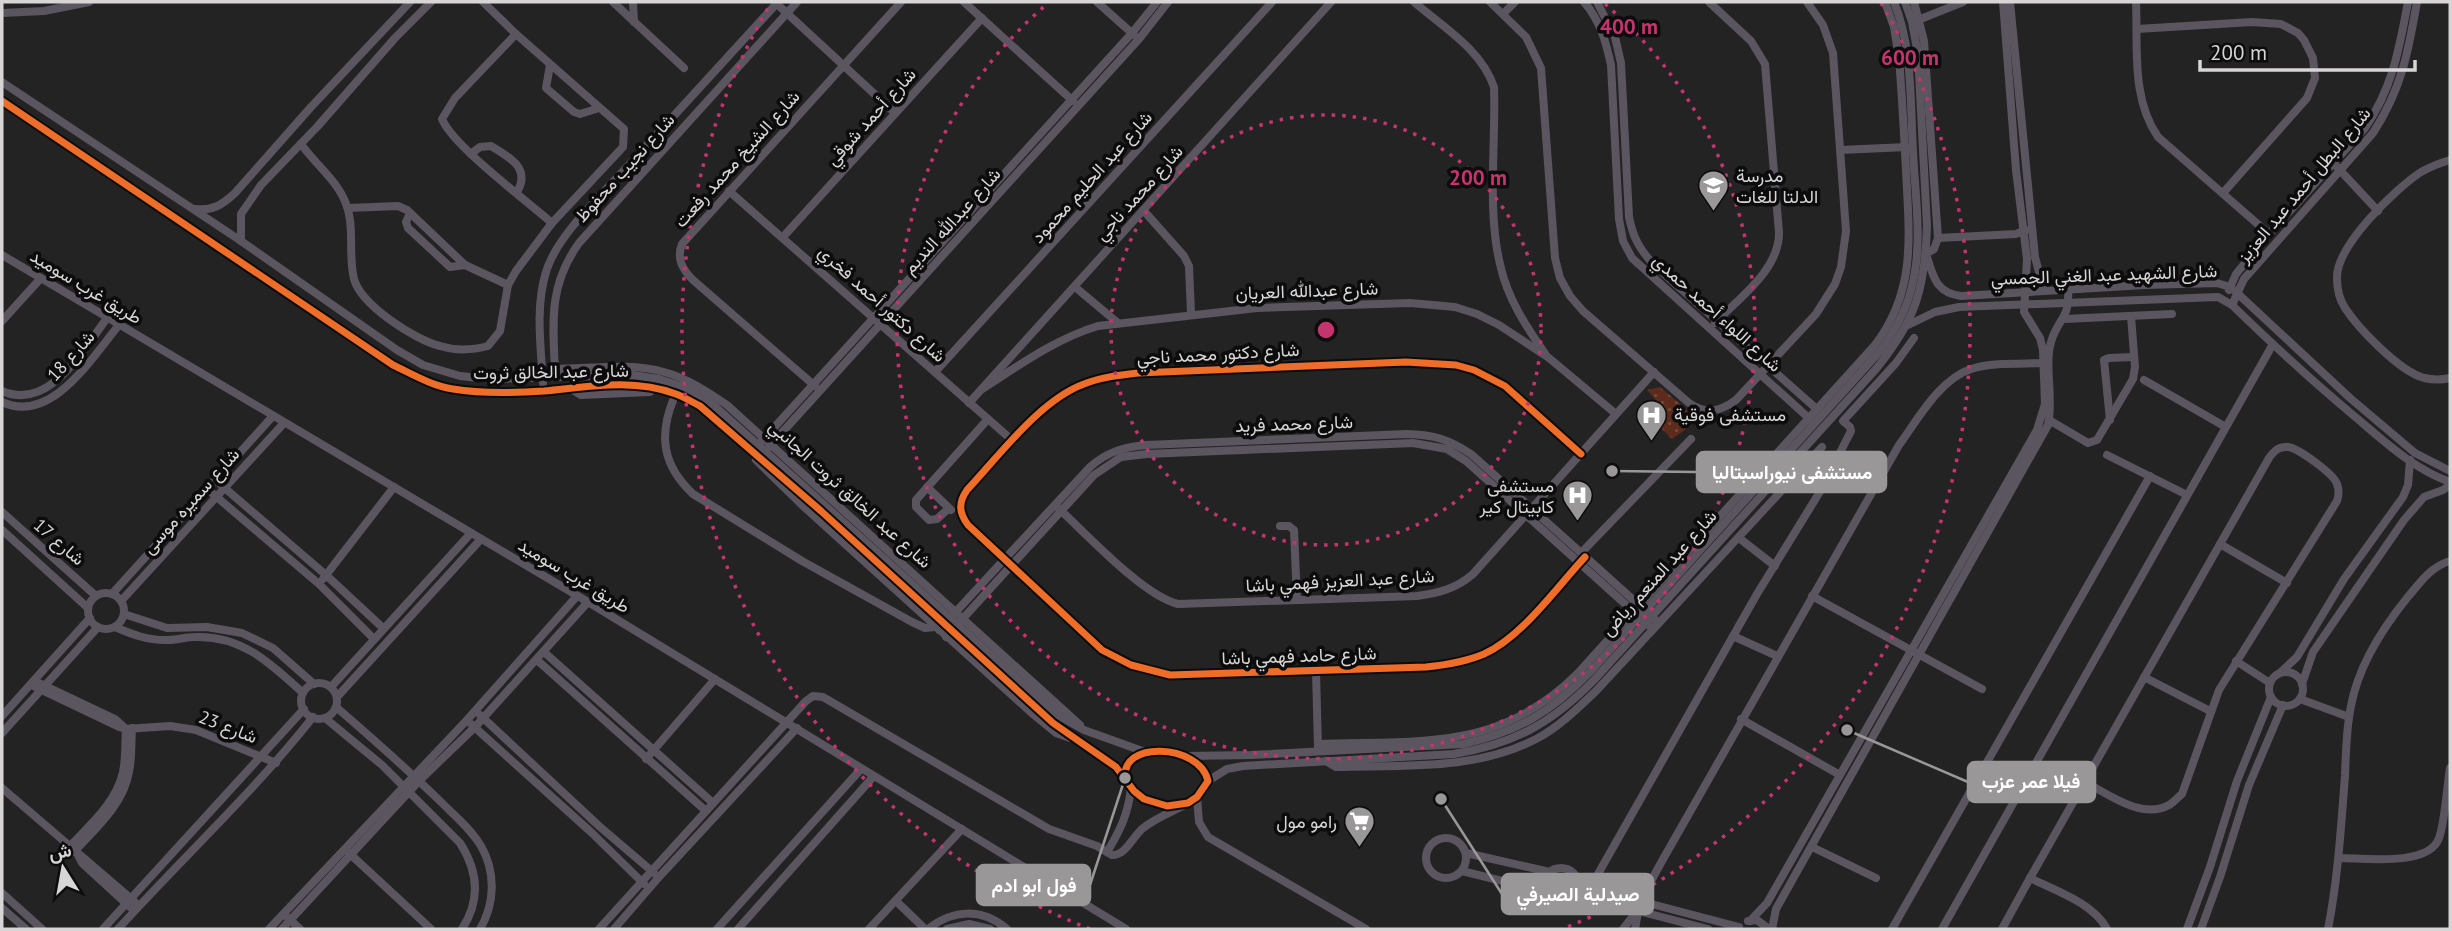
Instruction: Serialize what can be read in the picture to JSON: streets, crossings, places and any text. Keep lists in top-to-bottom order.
{
  "streets": {
    "street": [
      "شارع أحمد شوقي",
      "شارع الشيخ محمد رفعت",
      "شارع نجيب محفوظ",
      "شارع عبد الحليم محمود",
      "شارع البطل أحمد عبد العزيز",
      "شارع محمد ناجي",
      "شارع عبدالله النديم",
      "شارع الشهيد عبد الغني الجمسي",
      "طريق غرب سوميد",
      "شارع عبدالله العريان",
      "شارع دكتور أحمد فخري",
      "شارع اللواء أحمد حمدي",
      "شارع دكتور محمد ناجي",
      "شارع 18",
      "شارع عبد الخالق ثروت",
      "شارع محمد فريد",
      "شارع سميره موسى",
      "شارع 17",
      "شارع عبد المنعم رياض",
      "شارع عبد العزيز فهمي باشا",
      "شارع حامد فهمي باشا",
      "شارع 23"
    ]
  },
  "crossings": [
    ["شارع أحمد شوقي", "شارع دكتور أحمد فخري"],
    ["شارع الشيخ محمد رفعت", "شارع عبدالله النديم"],
    ["شارع الشيخ محمد رفعت", "شارع دكتور أحمد فخري"],
    ["شارع نجيب محفوظ", "شارع عبد الخالق ثروت"],
    ["شارع عبد الحليم محمود", "شارع دكتور أحمد فخري"],
    ["شارع البطل أحمد عبد العزيز", "شارع الشهيد عبد الغني الجمسي"],
    ["شارع محمد ناجي", "شارع عبدالله العريان"],
    ["شارع محمد ناجي", "شارع دكتور أحمد فخري"],
    ["شارع عبدالله النديم", "شارع دكتور أحمد فخري"],
    ["شارع عبدالله النديم", "شارع عبد الخالق ثروت"],
    ["شارع الشهيد عبد الغني الجمسي", "شارع عبد المنعم رياض"],
    ["طريق غرب سوميد", "شارع 18"],
    ["طريق غرب سوميد", "شارع سميره موسى"],
    ["شارع عبدالله العريان", "شارع عبد العزيز فهمي باشا"],
    ["شارع دكتور أحمد فخري", "شارع دكتور محمد ناجي"],
    ["شارع اللواء أحمد حمدي", "شارع عبد المنعم رياض"],
    ["شارع دكتور محمد ناجي", "شارع عبد العزيز فهمي باشا"],
    ["شارع عبد الخالق ثروت", "شارع محمد فريد"],
    ["شارع عبد الخالق ثروت", "شارع عبد المنعم رياض"],
    ["شارع محمد فريد", "شارع عبد المنعم رياض"],
    ["شارع محمد فريد", "شارع عبد العزيز فهمي باشا"],
    ["شارع محمد فريد", "شارع حامد فهمي باشا"],
    ["شارع سميره موسى", "شارع 17"]
  ],
  "places": {
    "school or university": ["مدرسة الدلتا للغات"],
    "hospital": ["مستشفى فوقية", "مستشفى كابيتال كير"],
    "other": [
      "مستشفى نيوراسبتاليا",
      "فيلا عمر عزب",
      "فول ابو ادم",
      "صيدلية الصيرفي"
    ],
    "supermarket": ["رامو مول"]
  },
  "scale_bar": "200 m",
  "north": "top",
  "rings": ["400 m", "600 m", "200 m"]
}
